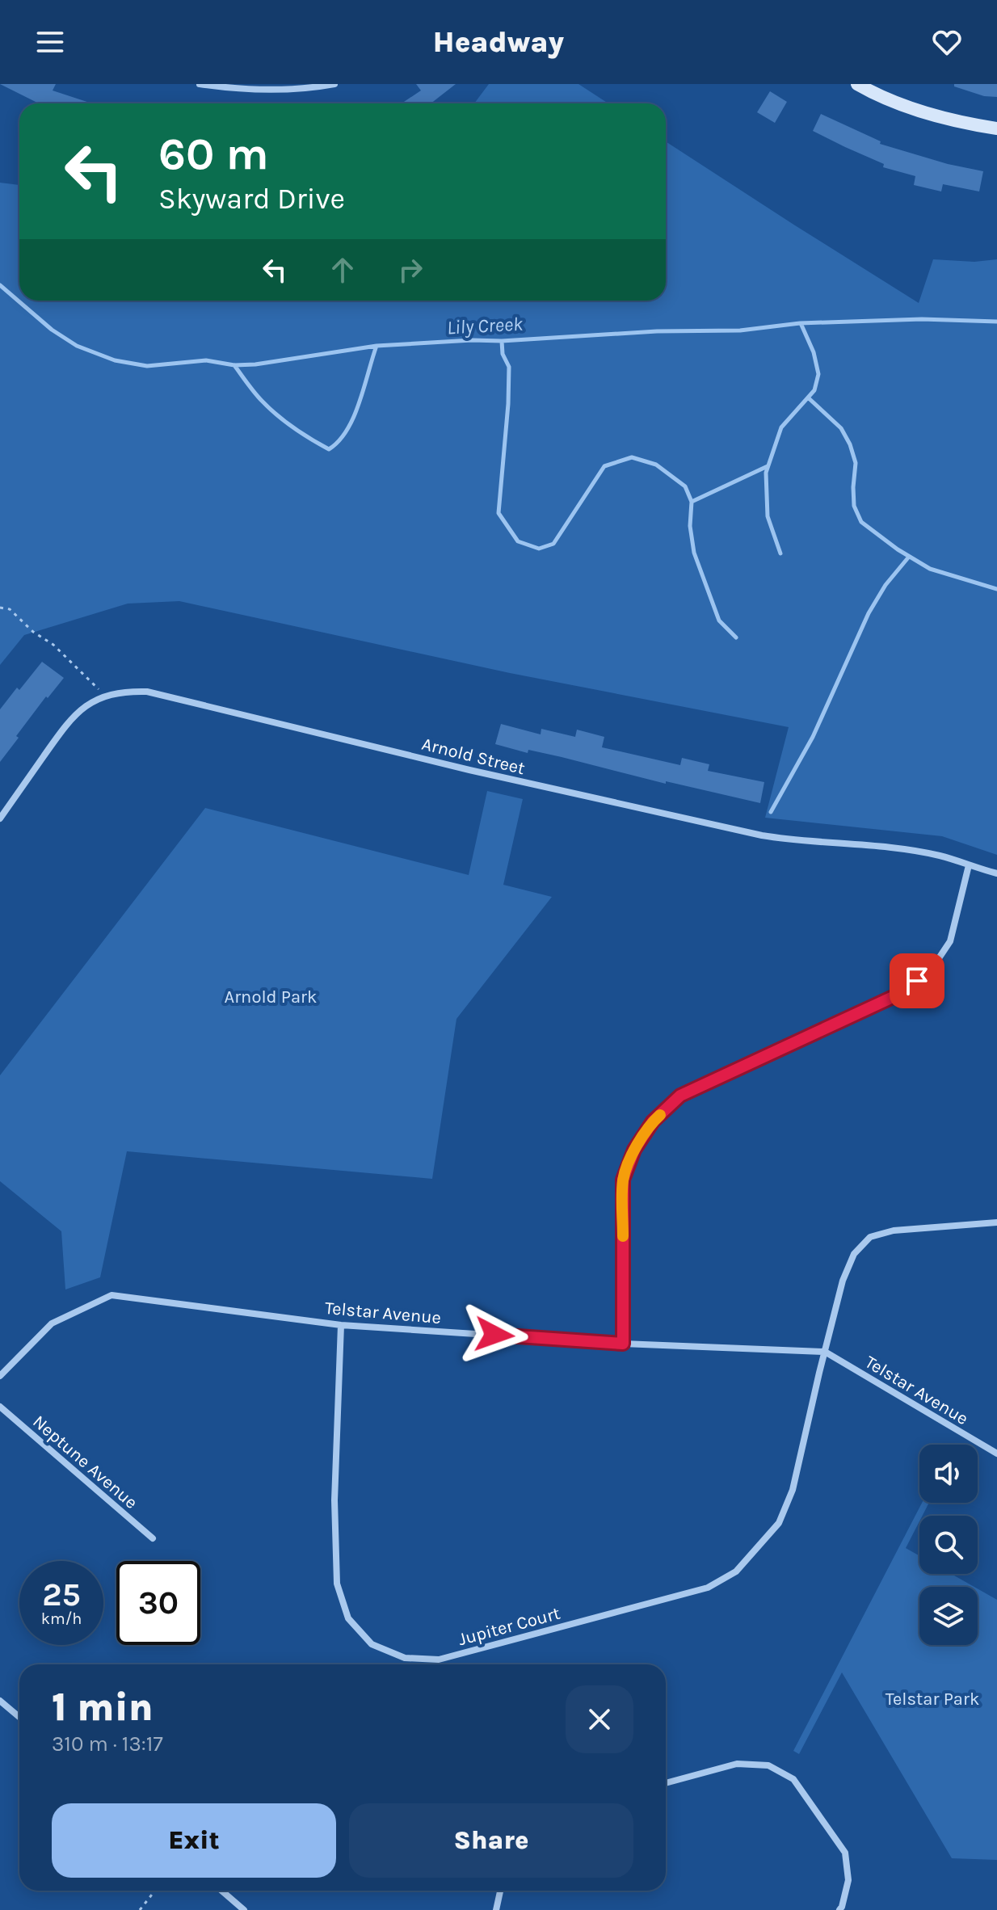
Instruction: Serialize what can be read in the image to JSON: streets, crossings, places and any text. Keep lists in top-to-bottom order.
{
  "streets": {
    "street": [
      "Arnold Street",
      "Telstar Avenue",
      "Neptune Avenue",
      "Jupiter Court"
    ]
  },
  "crossings": [
    ["Telstar Avenue", "Jupiter Court"]
  ],
  "water": ["Lily Creek"],
  "parks": ["Arnold Park", "Telstar Park"],
  "page": {
    "header": "Headway",
    "turn": ["60 m", "Skyward Drive"],
    "speed": "25 km/h",
    "limit": "30",
    "heading": ["1 min", "310 m · 13:17"],
    "buttons": ["Exit", "Share"]
  }
}
